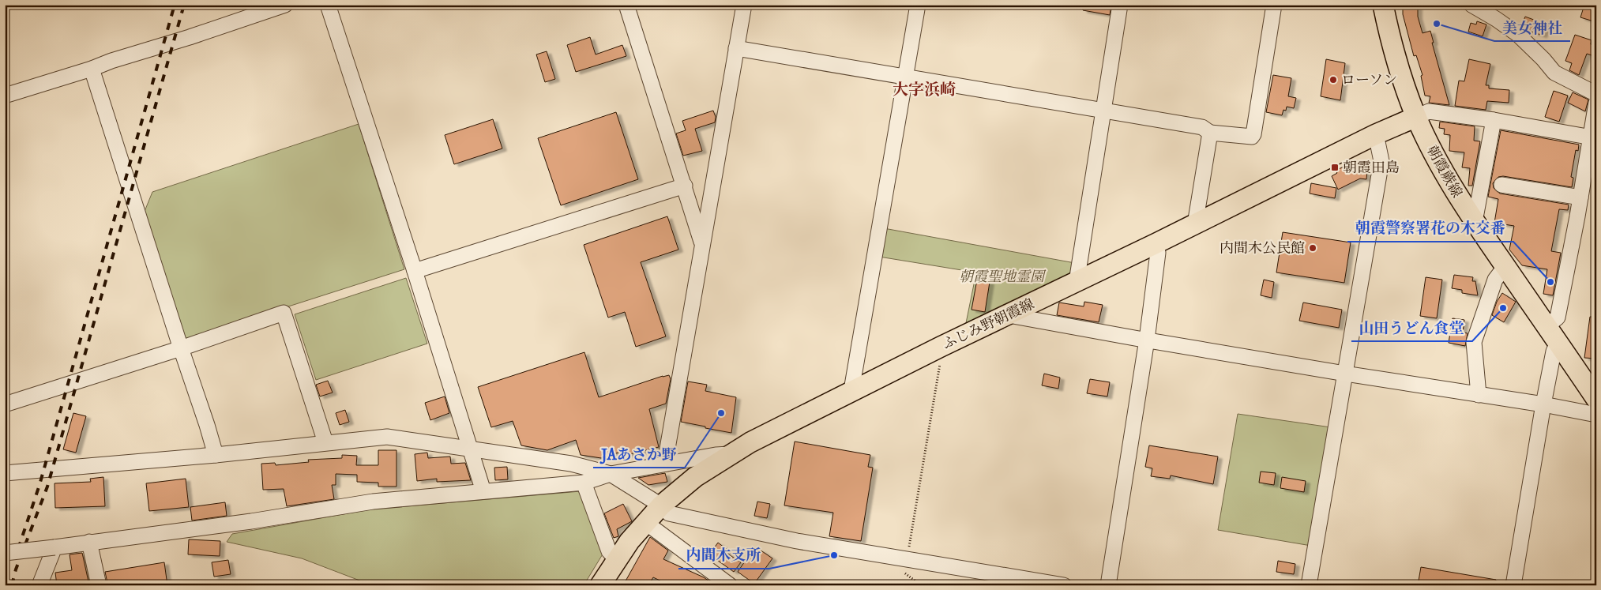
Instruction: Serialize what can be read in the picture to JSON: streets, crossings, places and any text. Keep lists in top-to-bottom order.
{
  "streets": {
    "main road": ["朝霞蕨線", "ふじみ野朝霞線"]
  },
  "crossings": [
    ["朝霞蕨線", "ふじみ野朝霞線"]
  ],
  "districts": ["大字浜崎"],
  "parks": ["朝霞聖地霊園"],
  "places": {
    "other": [
      "美女神社",
      "ローソン",
      "内間木公民館",
      "朝霞警察署花の木交番",
      "山田うどん食堂",
      "JAあさか野",
      "内間木支所"
    ],
    "transit": ["朝霞田島"]
  }
}
